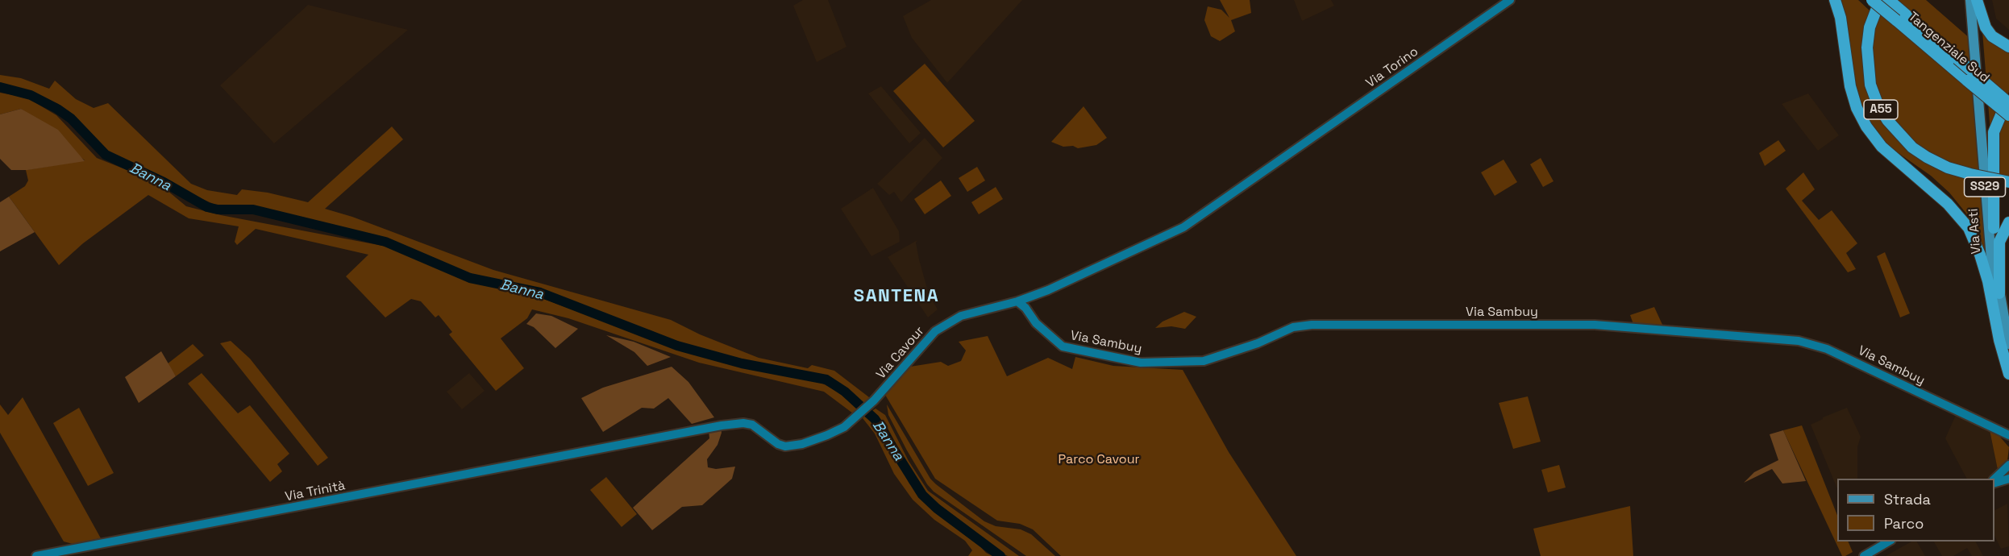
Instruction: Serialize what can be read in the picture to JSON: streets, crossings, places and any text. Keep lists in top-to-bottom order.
{
  "streets": {
    "highway": ["Tangenziale Sud", "A55"],
    "main road": ["SS29", "Via Asti"],
    "street": [
      "Via Torino",
      "Via Sambuy",
      "Via Cavour",
      "Via Trinità"
    ]
  },
  "crossings": [
    ["Via Torino", "Via Cavour"],
    ["Via Sambuy", "Via Cavour"],
    ["Via Cavour", "Via Trinità"]
  ],
  "districts": ["SANTENA"],
  "water": ["Banna"],
  "parks": ["Parco Cavour"],
  "legend": ["Strada", "Parco"]
}
